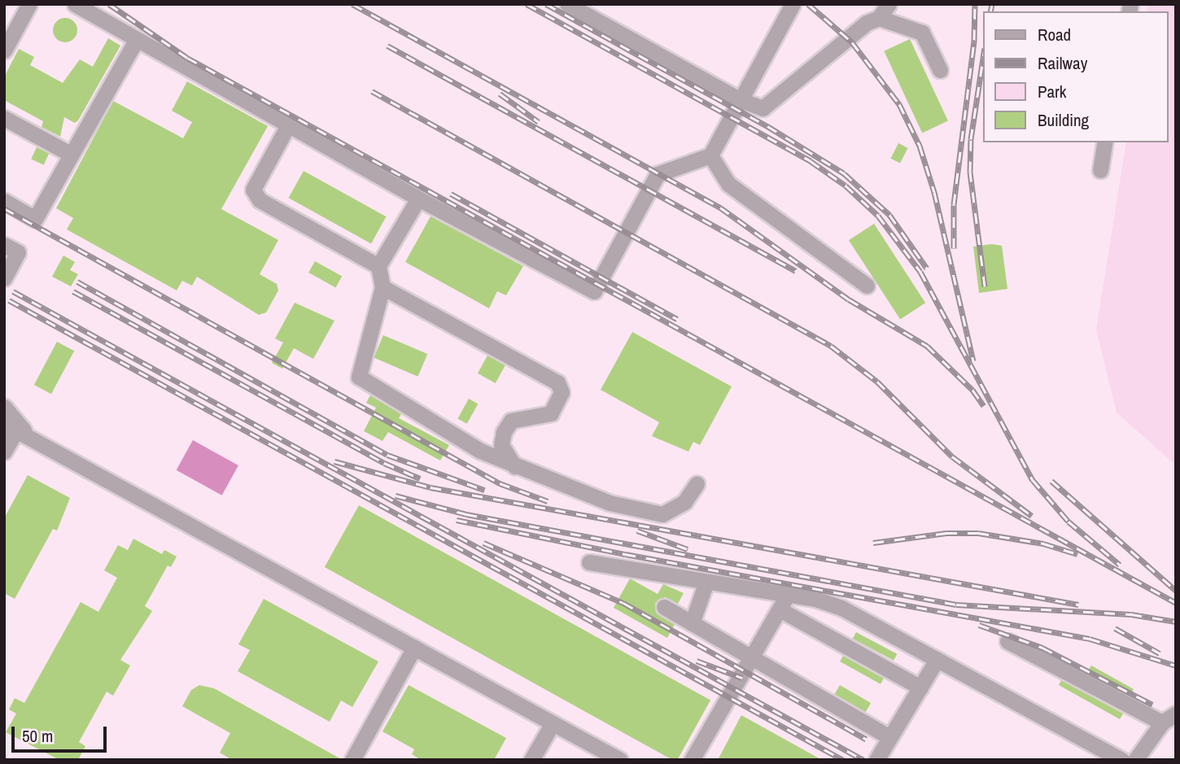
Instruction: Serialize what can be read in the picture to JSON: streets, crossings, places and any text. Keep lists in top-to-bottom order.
{
  "legend": [
    "Road",
    "Railway",
    "Park",
    "Building"
  ],
  "scale_bar": "50 m"
}
